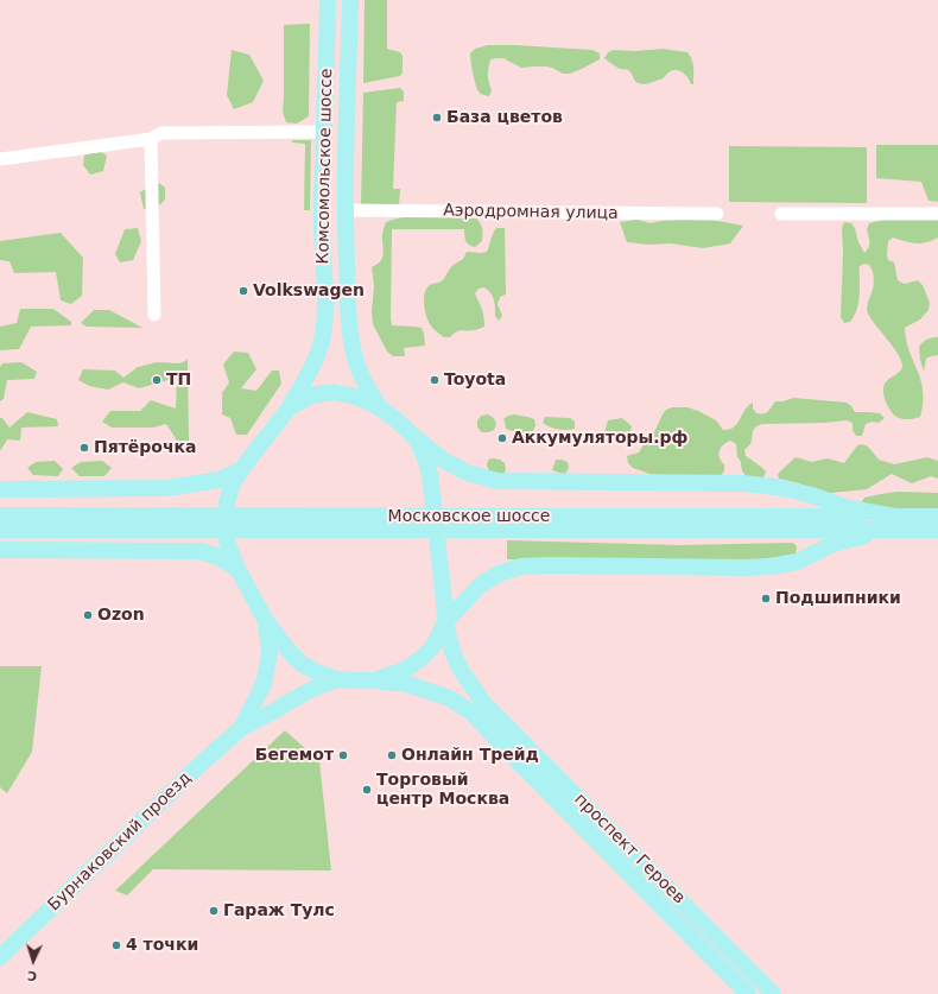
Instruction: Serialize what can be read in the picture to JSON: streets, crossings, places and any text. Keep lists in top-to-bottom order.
{
  "streets": {
    "main road": [
      "Комсомольское шоссе",
      "Московское шоссе",
      "Бурнаковский проезд",
      "проспект Героев"
    ],
    "street": ["Аэродромная улица"]
  },
  "crossings": [
    ["Комсомольское шоссе", "Аэродромная улица"]
  ],
  "places": [
    "База цветов",
    "Volkswagen",
    "ТП",
    "Toyota",
    "Аккумуляторы.рф",
    "Пятёрочка",
    "Подшипники",
    "Ozon",
    "Бегемот",
    "Онлайн Трейд",
    "Торговый центр Москва",
    "Гараж Тулс",
    "4 точки"
  ],
  "north": "bottom"
}
